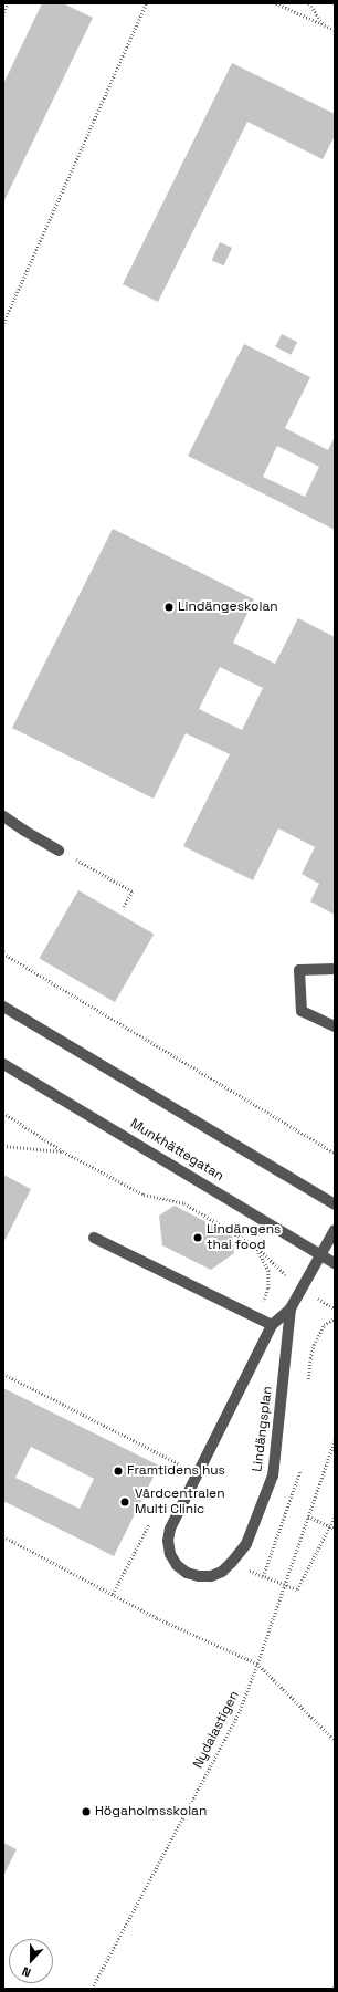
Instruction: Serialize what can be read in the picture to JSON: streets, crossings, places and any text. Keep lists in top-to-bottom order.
{
  "streets": {
    "street": ["Munkhättegatan", "Lindängsplan"],
    "path": ["Nydalastigen"]
  },
  "crossings": [
    ["Munkhättegatan", "Lindängsplan"]
  ],
  "places": [
    "Lindängeskolan",
    "Lindängens thai food",
    "Framtidens hus",
    "Vårdcentralen Multi Clinic",
    "Högaholmsskolan"
  ],
  "north": "bottom"
}
